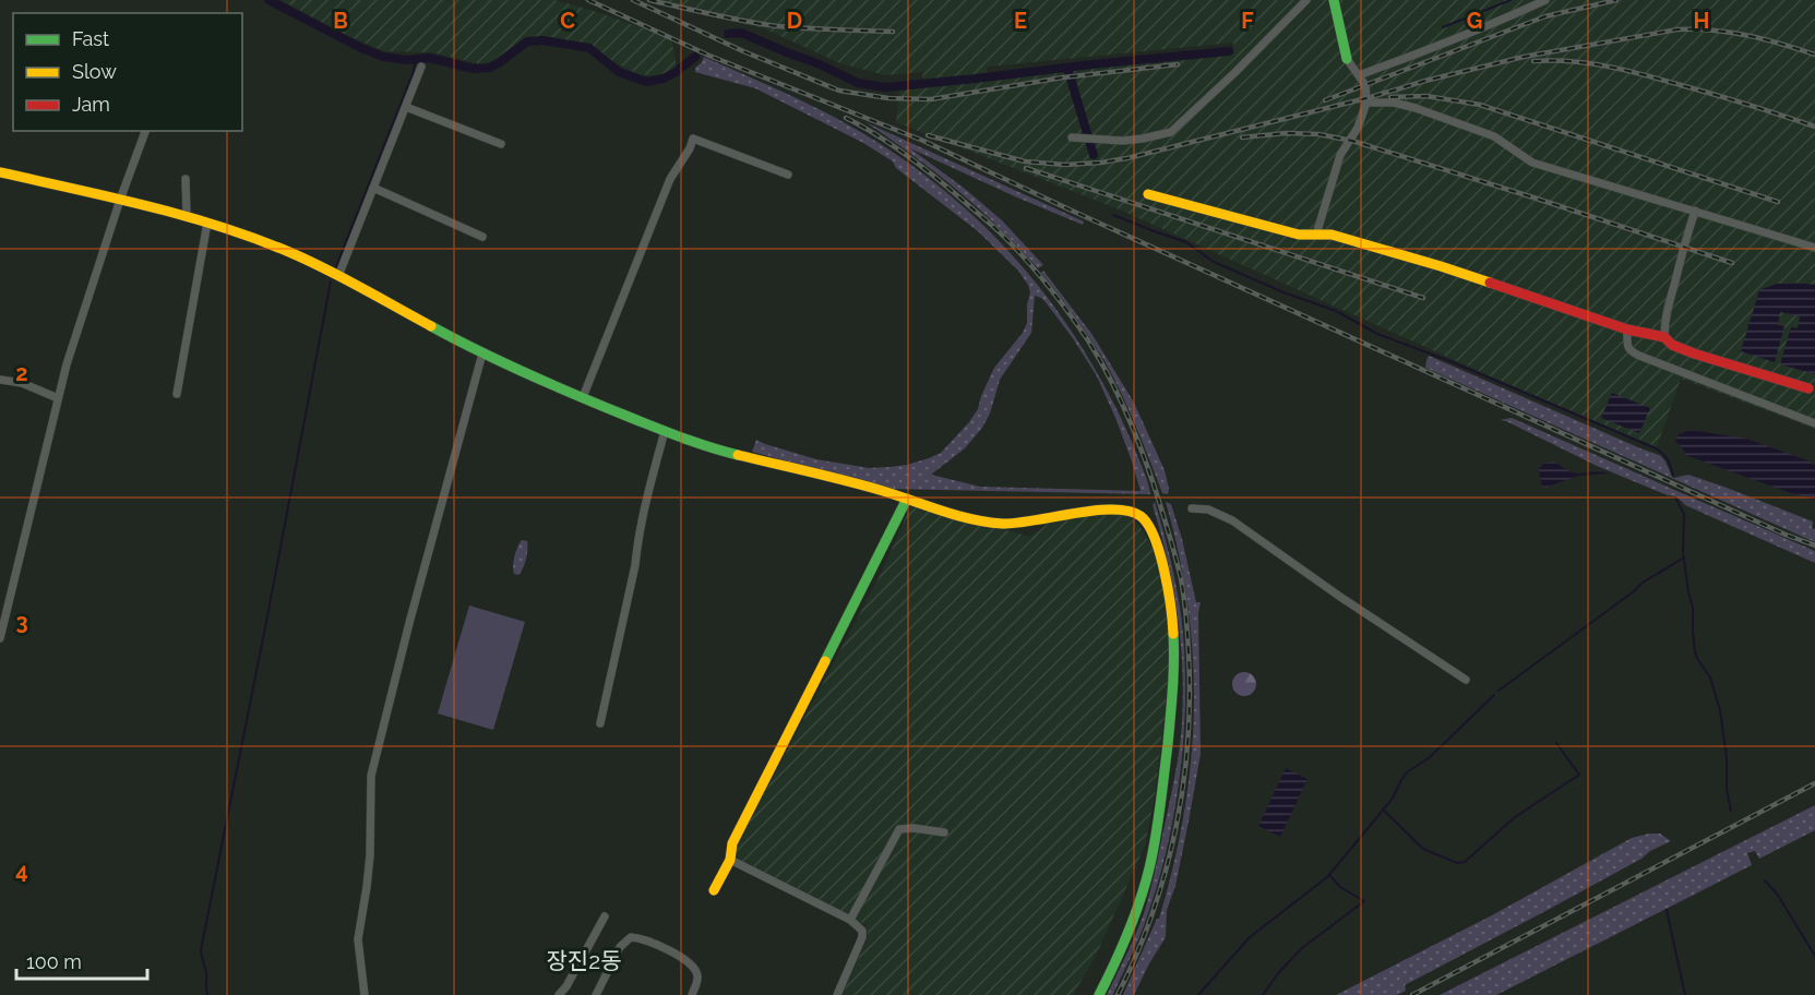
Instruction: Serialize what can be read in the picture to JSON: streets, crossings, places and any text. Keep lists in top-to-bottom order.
{
  "districts": ["장진2동"],
  "legend": ["Fast", "Slow", "Jam"],
  "scale_bar": "100 m",
  "grid": {
    "columns": [
      "B",
      "C",
      "D",
      "E",
      "F",
      "G",
      "H"
    ],
    "rows": ["2", "3", "4"]
  }
}
